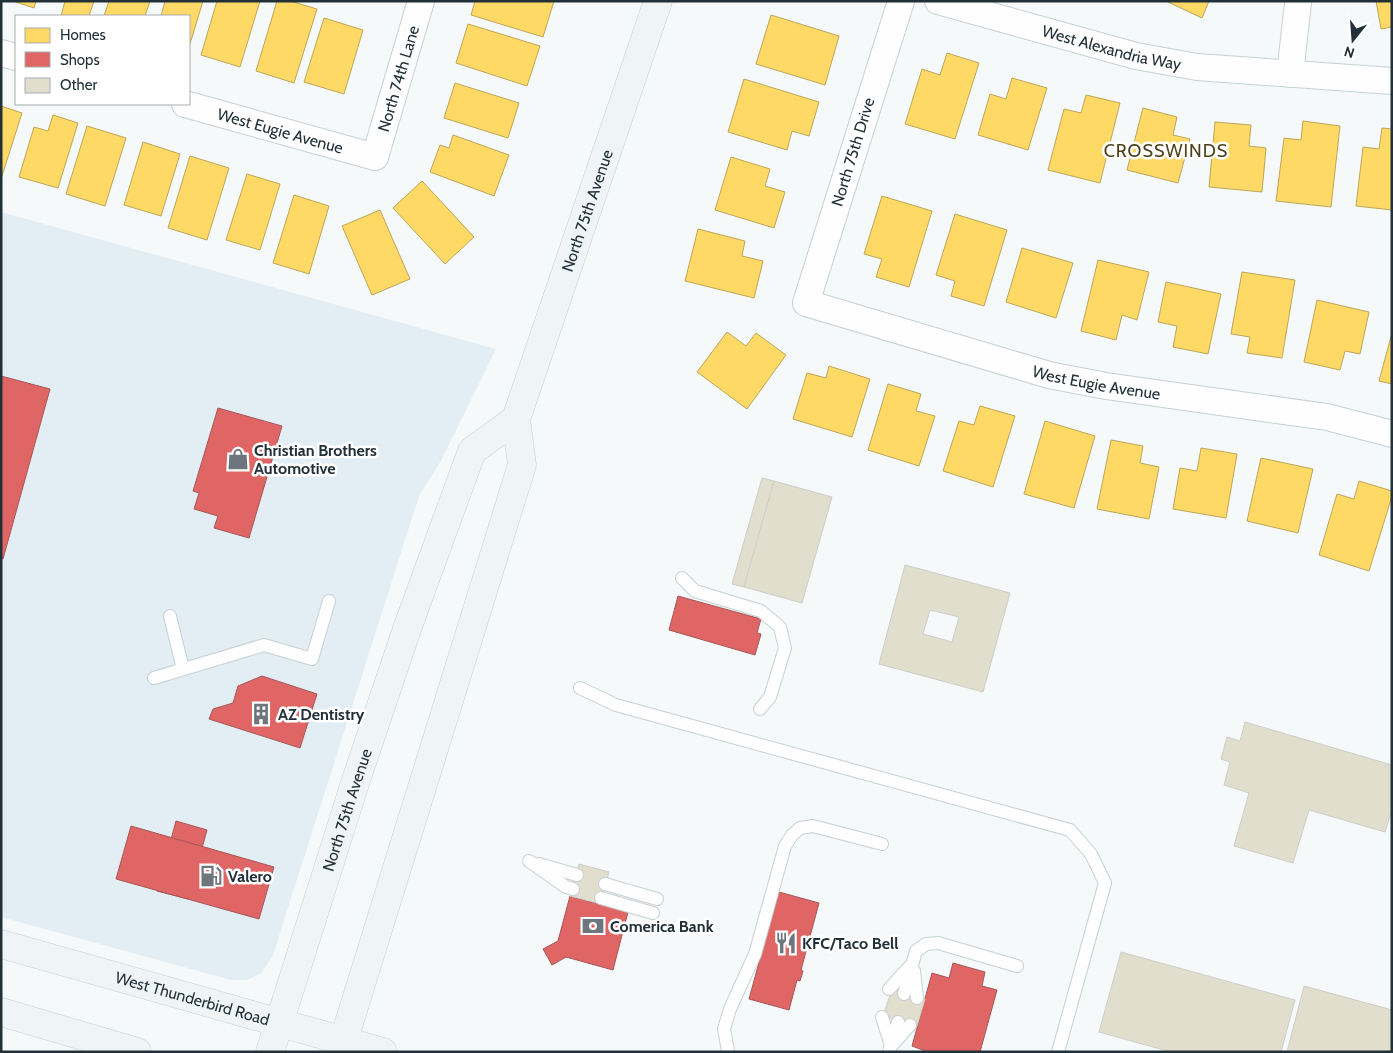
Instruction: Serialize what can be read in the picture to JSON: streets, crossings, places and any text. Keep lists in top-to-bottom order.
{
  "streets": {
    "main road": ["North 75th Avenue", "West Thunderbird Road"],
    "street": [
      "West Alexandria Way",
      "North 74th Lane",
      "West Eugie Avenue",
      "North 75th Drive"
    ]
  },
  "crossings": [
    ["North 74th Lane", "West Eugie Avenue"],
    ["West Eugie Avenue", "North 75th Drive"],
    ["North 75th Avenue", "West Thunderbird Road"]
  ],
  "districts": ["CROSSWINDS"],
  "places": {
    "shop": ["Christian Brothers Automotive"],
    "building": ["AZ Dentistry"],
    "fuel station": ["Valero"],
    "bank": ["Comerica Bank"],
    "restaurant": ["KFC/Taco Bell"]
  },
  "legend": ["Homes", "Shops", "Other"],
  "north": "bottom"
}
